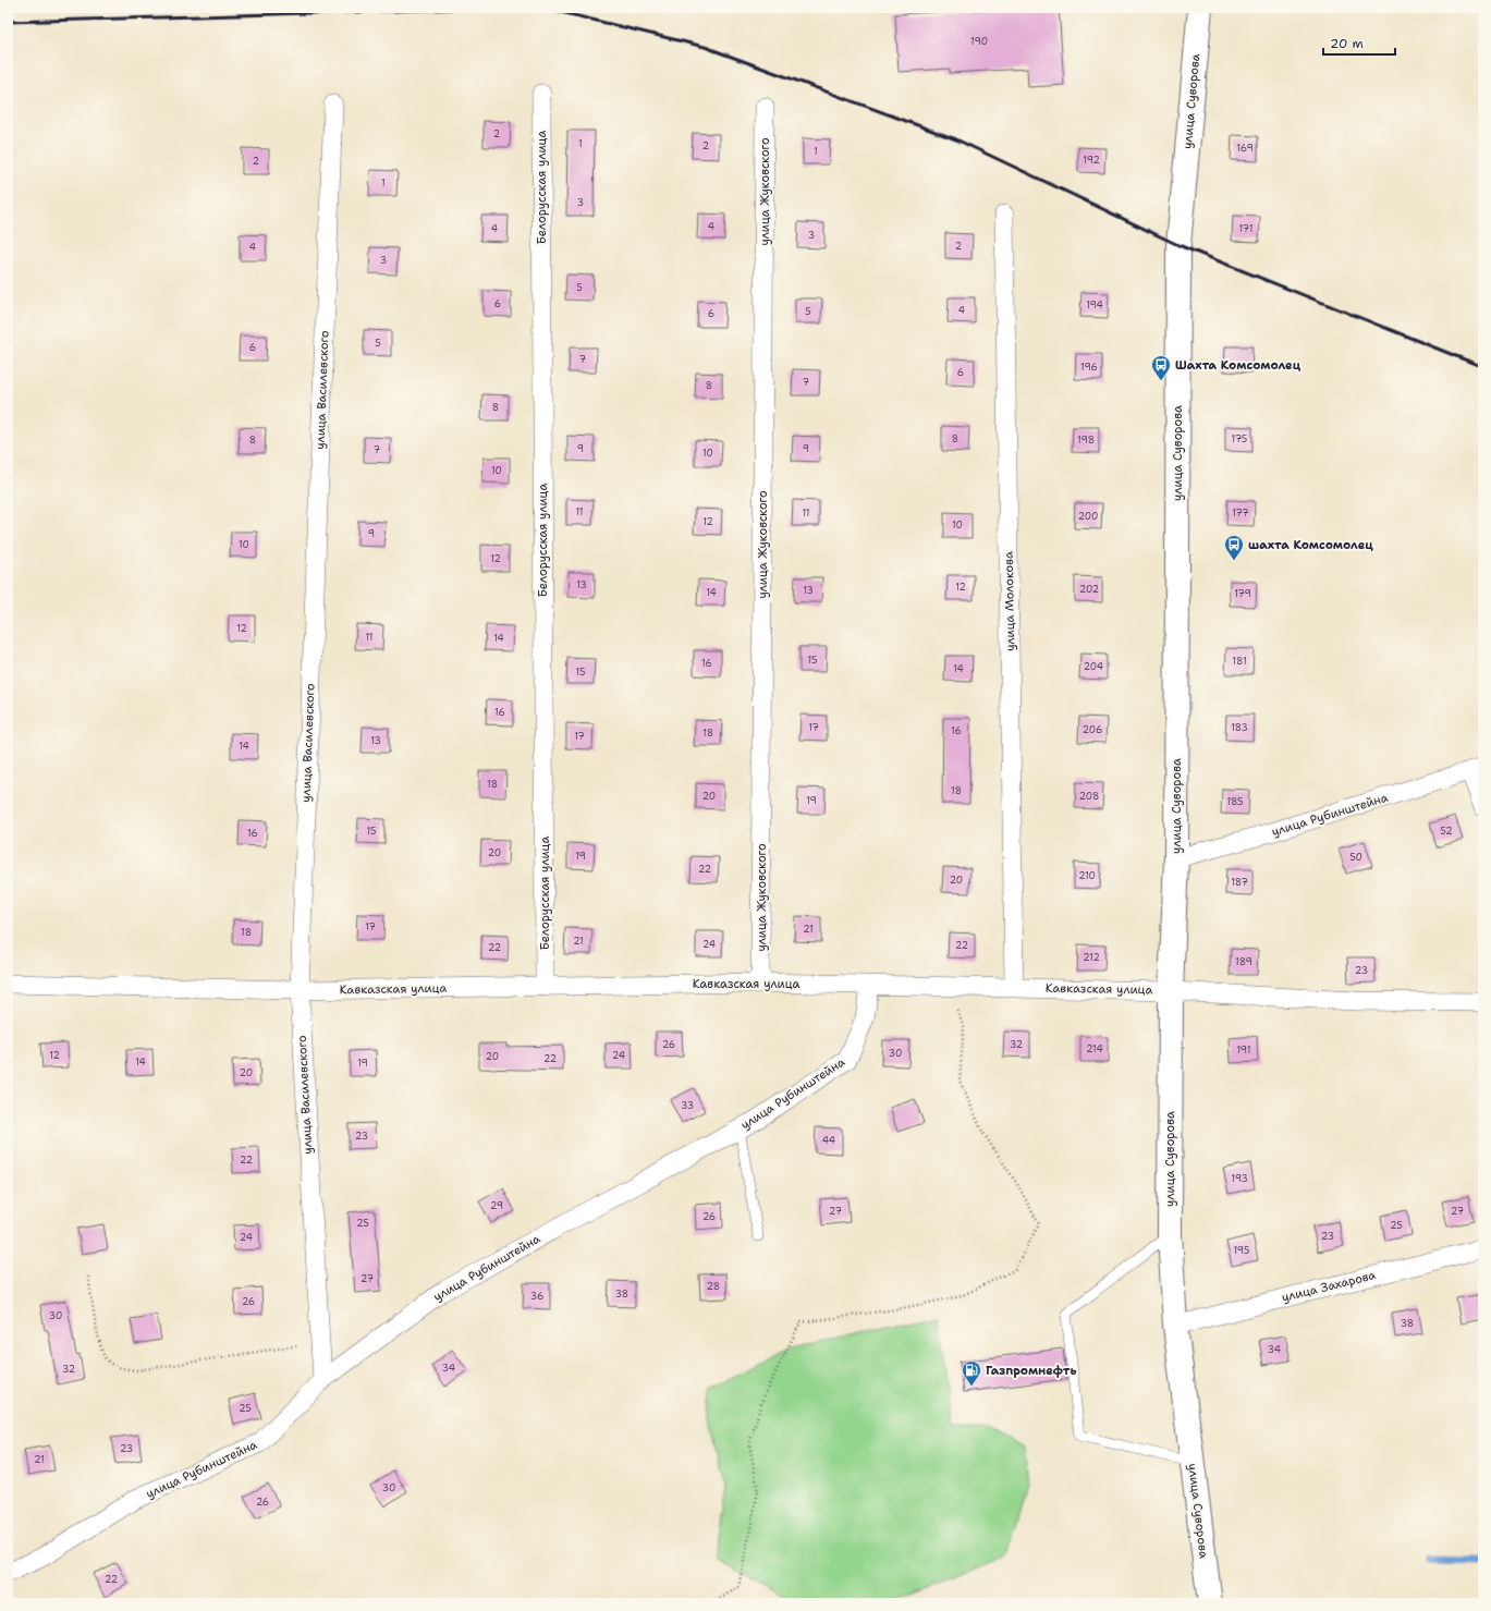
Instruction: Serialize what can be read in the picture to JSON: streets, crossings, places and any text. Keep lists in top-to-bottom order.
{
  "streets": {
    "street": [
      "улица Суворова",
      "Белорусская улица",
      "улица Жуковского",
      "улица Василевского",
      "улица Молокова",
      "улица Рубинштейна",
      "Кавказская улица",
      "улица Захарова"
    ]
  },
  "crossings": [
    ["улица Суворова", "улица Рубинштейна"],
    ["улица Суворова", "Кавказская улица"],
    ["улица Суворова", "улица Захарова"],
    ["Белорусская улица", "Кавказская улица"],
    ["улица Жуковского", "Кавказская улица"],
    ["улица Василевского", "улица Рубинштейна"],
    ["улица Василевского", "Кавказская улица"],
    ["улица Молокова", "Кавказская улица"],
    ["улица Рубинштейна", "Кавказская улица"]
  ],
  "places": {
    "bus stop": ["Шахта Комсомолец", "шахта Комсомолец"],
    "fuel station": ["Газпромнефть"]
  },
  "house_numbers": [
    "190",
    "2",
    "1",
    "2",
    "169",
    "1",
    "192",
    "2",
    "1",
    "3",
    "4",
    "4",
    "171",
    "3",
    "2",
    "4",
    "3",
    "5",
    "6",
    "194",
    "4",
    "5",
    "6",
    "5",
    "6",
    "7",
    "196",
    "6",
    "7",
    "8",
    "8",
    "8",
    "175",
    "8",
    "198",
    "9",
    "9",
    "7",
    "10",
    "10",
    "11",
    "11",
    "177",
    "200",
    "12",
    "10",
    "9",
    "10",
    "12",
    "13",
    "12",
    "202",
    "13",
    "14",
    "179",
    "12",
    "11",
    "14",
    "15",
    "181",
    "16",
    "204",
    "14",
    "15",
    "16",
    "17",
    "183",
    "206",
    "16",
    "18",
    "17",
    "13",
    "14",
    "18",
    "18",
    "20",
    "208",
    "19",
    "185",
    "15",
    "52",
    "16",
    "20",
    "19",
    "50",
    "22",
    "210",
    "20",
    "187",
    "17",
    "21",
    "18",
    "21",
    "24",
    "22",
    "22",
    "212",
    "189",
    "23",
    "26",
    "32",
    "214",
    "191",
    "30",
    "12",
    "24",
    "20",
    "22",
    "14",
    "19",
    "20",
    "33",
    "23",
    "44",
    "22",
    "193",
    "29",
    "27",
    "27",
    "26",
    "25",
    "25",
    "23",
    "24",
    "195",
    "27",
    "28",
    "38",
    "36",
    "26",
    "30",
    "38",
    "34",
    "34",
    "32",
    "25",
    "23",
    "21",
    "30",
    "26",
    "22"
  ],
  "scale_bar": "20 m"
}
